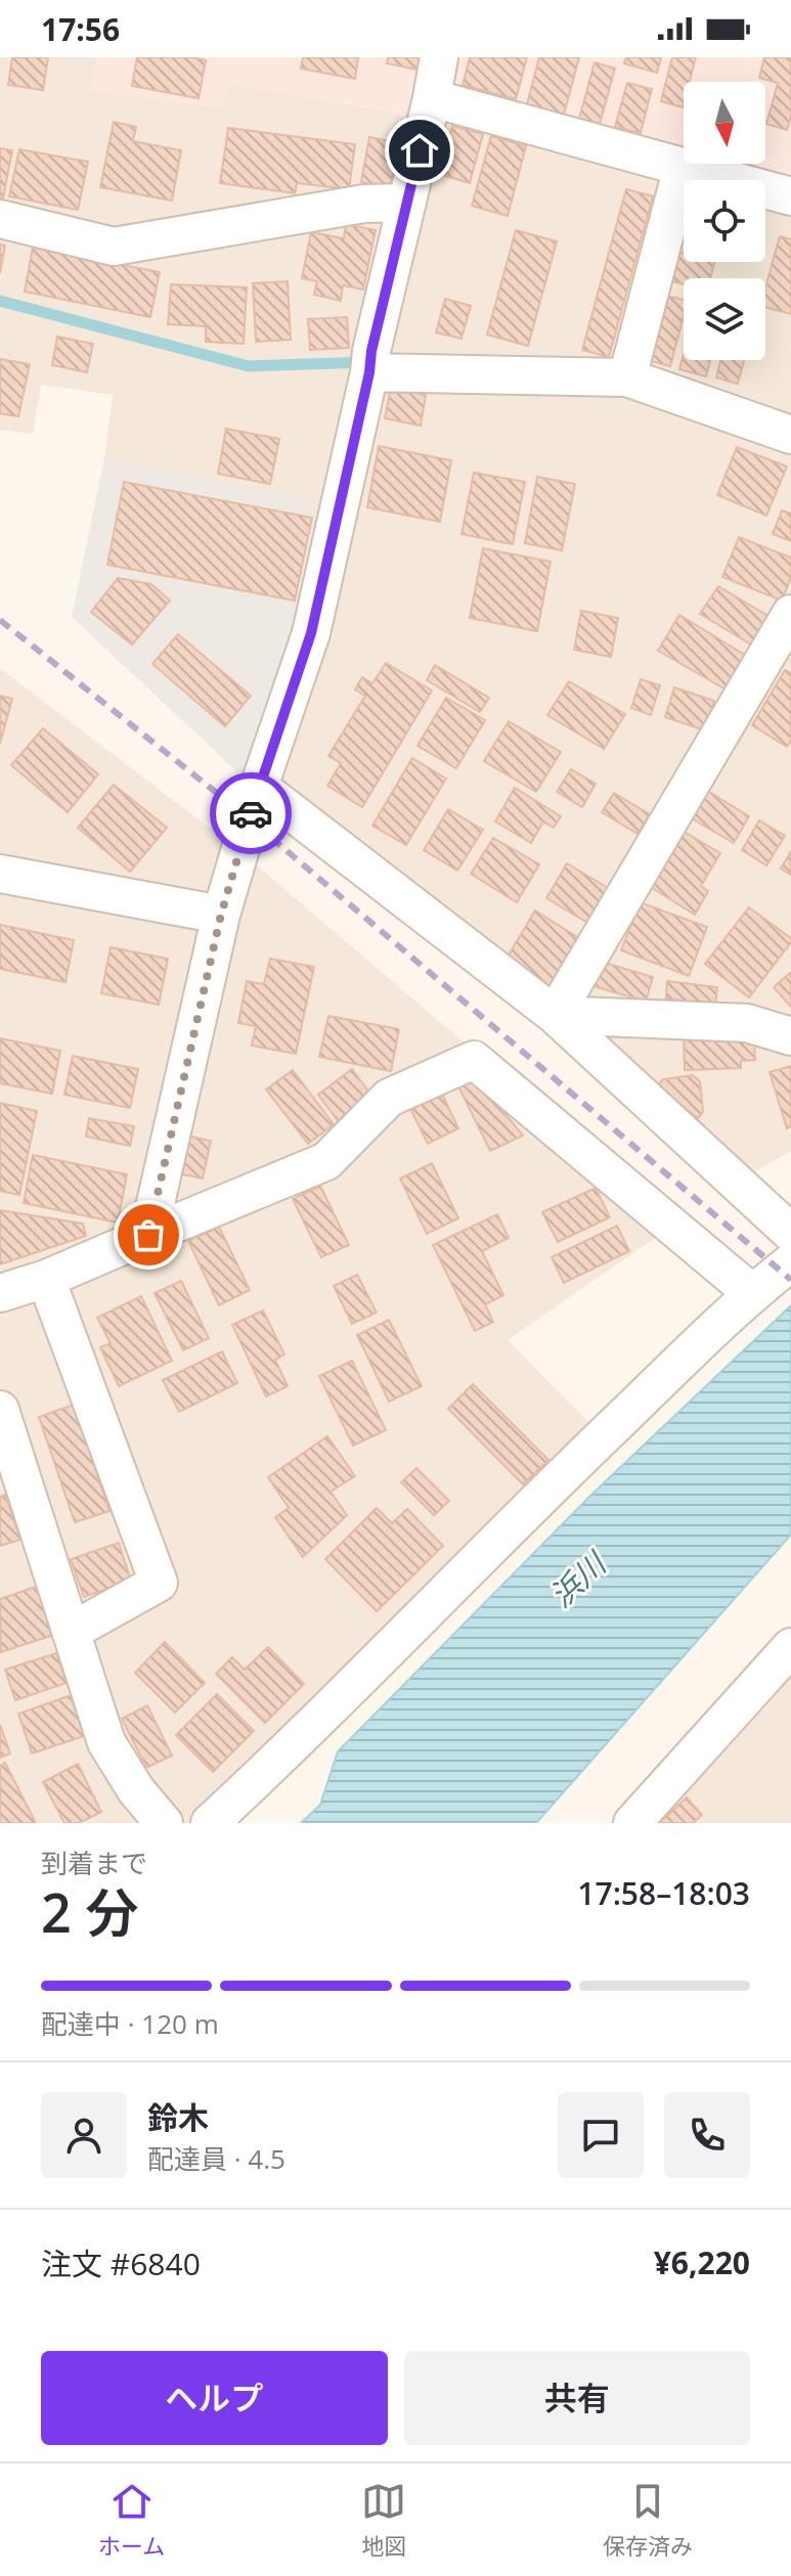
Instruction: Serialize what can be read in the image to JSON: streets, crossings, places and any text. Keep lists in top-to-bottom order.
{
  "water": ["浜川"],
  "north": "bottom",
  "page": {
    "status": "17:56",
    "heading": ["2 分", "到着まで", "17:58–18:03"],
    "panel": [
      "鈴木",
      "配達員 · 4.5",
      "注文 #6840",
      "¥6,220"
    ],
    "bar": "配達中 · 120 m",
    "buttons": ["ヘルプ", "共有"],
    "tabs": ["ホーム", "地図", "保存済み"]
  }
}
